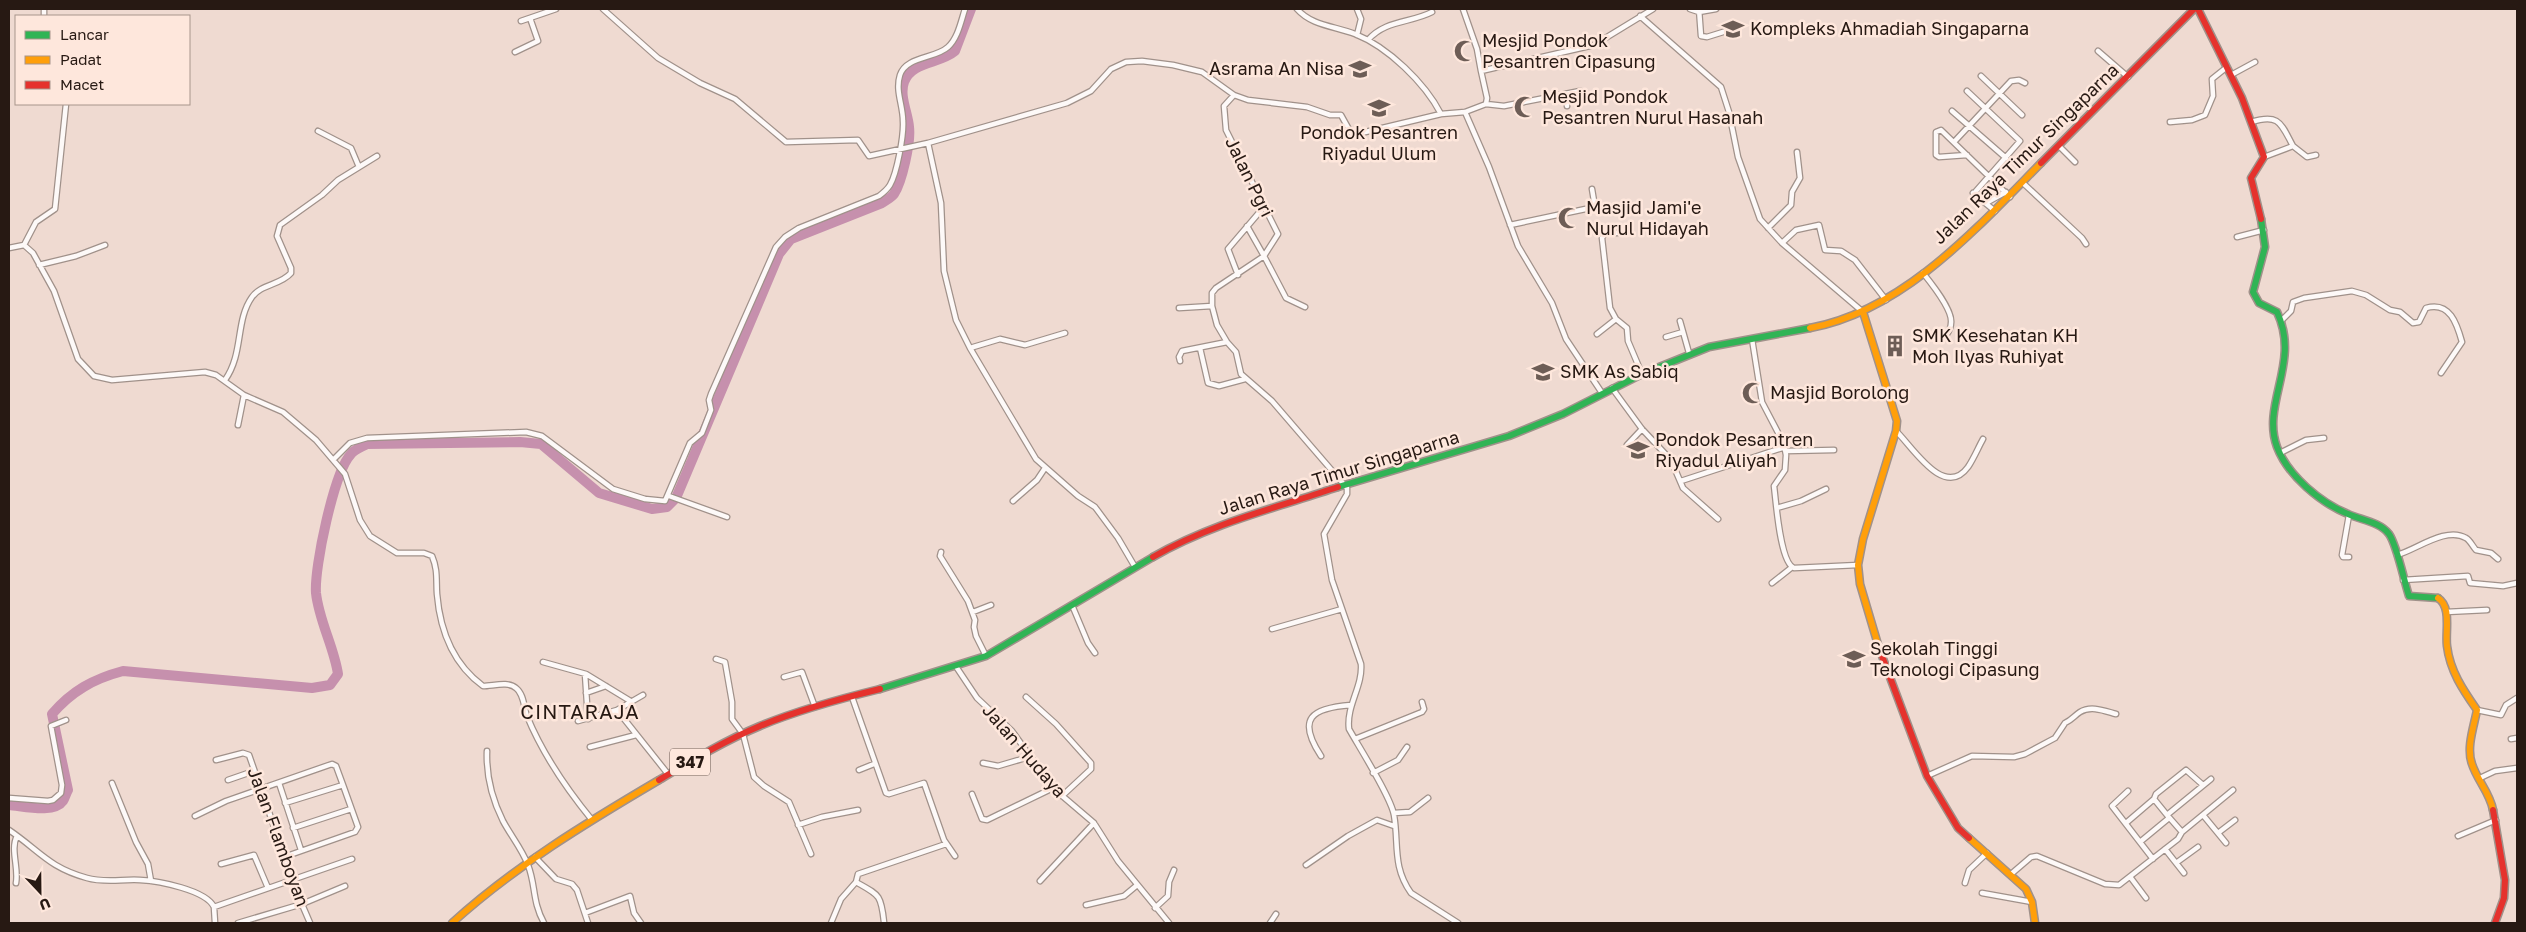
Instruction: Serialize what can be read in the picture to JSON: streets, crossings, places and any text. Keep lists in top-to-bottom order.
{
  "streets": {
    "main road": ["Jalan Raya Timur Singaparna", "347"],
    "street": ["Jalan Pgri", "Jalan Hudaya", "Jalan Flamboyan"]
  },
  "crossings": [
    ["Jalan Raya Timur Singaparna", "Jalan Hudaya"]
  ],
  "districts": ["CINTARAJA"],
  "places": {
    "school or university": [
      "Kompleks Ahmadiah Singaparna",
      "Asrama An Nisa",
      "Pondok Pesantren Riyadul Ulum",
      "SMK As Sabiq",
      "Pondok Pesantren Riyadul Aliyah",
      "Sekolah Tinggi Teknologi Cipasung"
    ],
    "mosque": [
      "Mesjid Pondok Pesantren Cipasung",
      "Mesjid Pondok Pesantren Nurul Hasanah",
      "Masjid Jami'e Nurul Hidayah",
      "Masjid Borolong"
    ],
    "building": ["SMK Kesehatan KH Moh Ilyas Ruhiyat"]
  },
  "legend": ["Lancar", "Padat", "Macet"],
  "north": "bottom"
}
